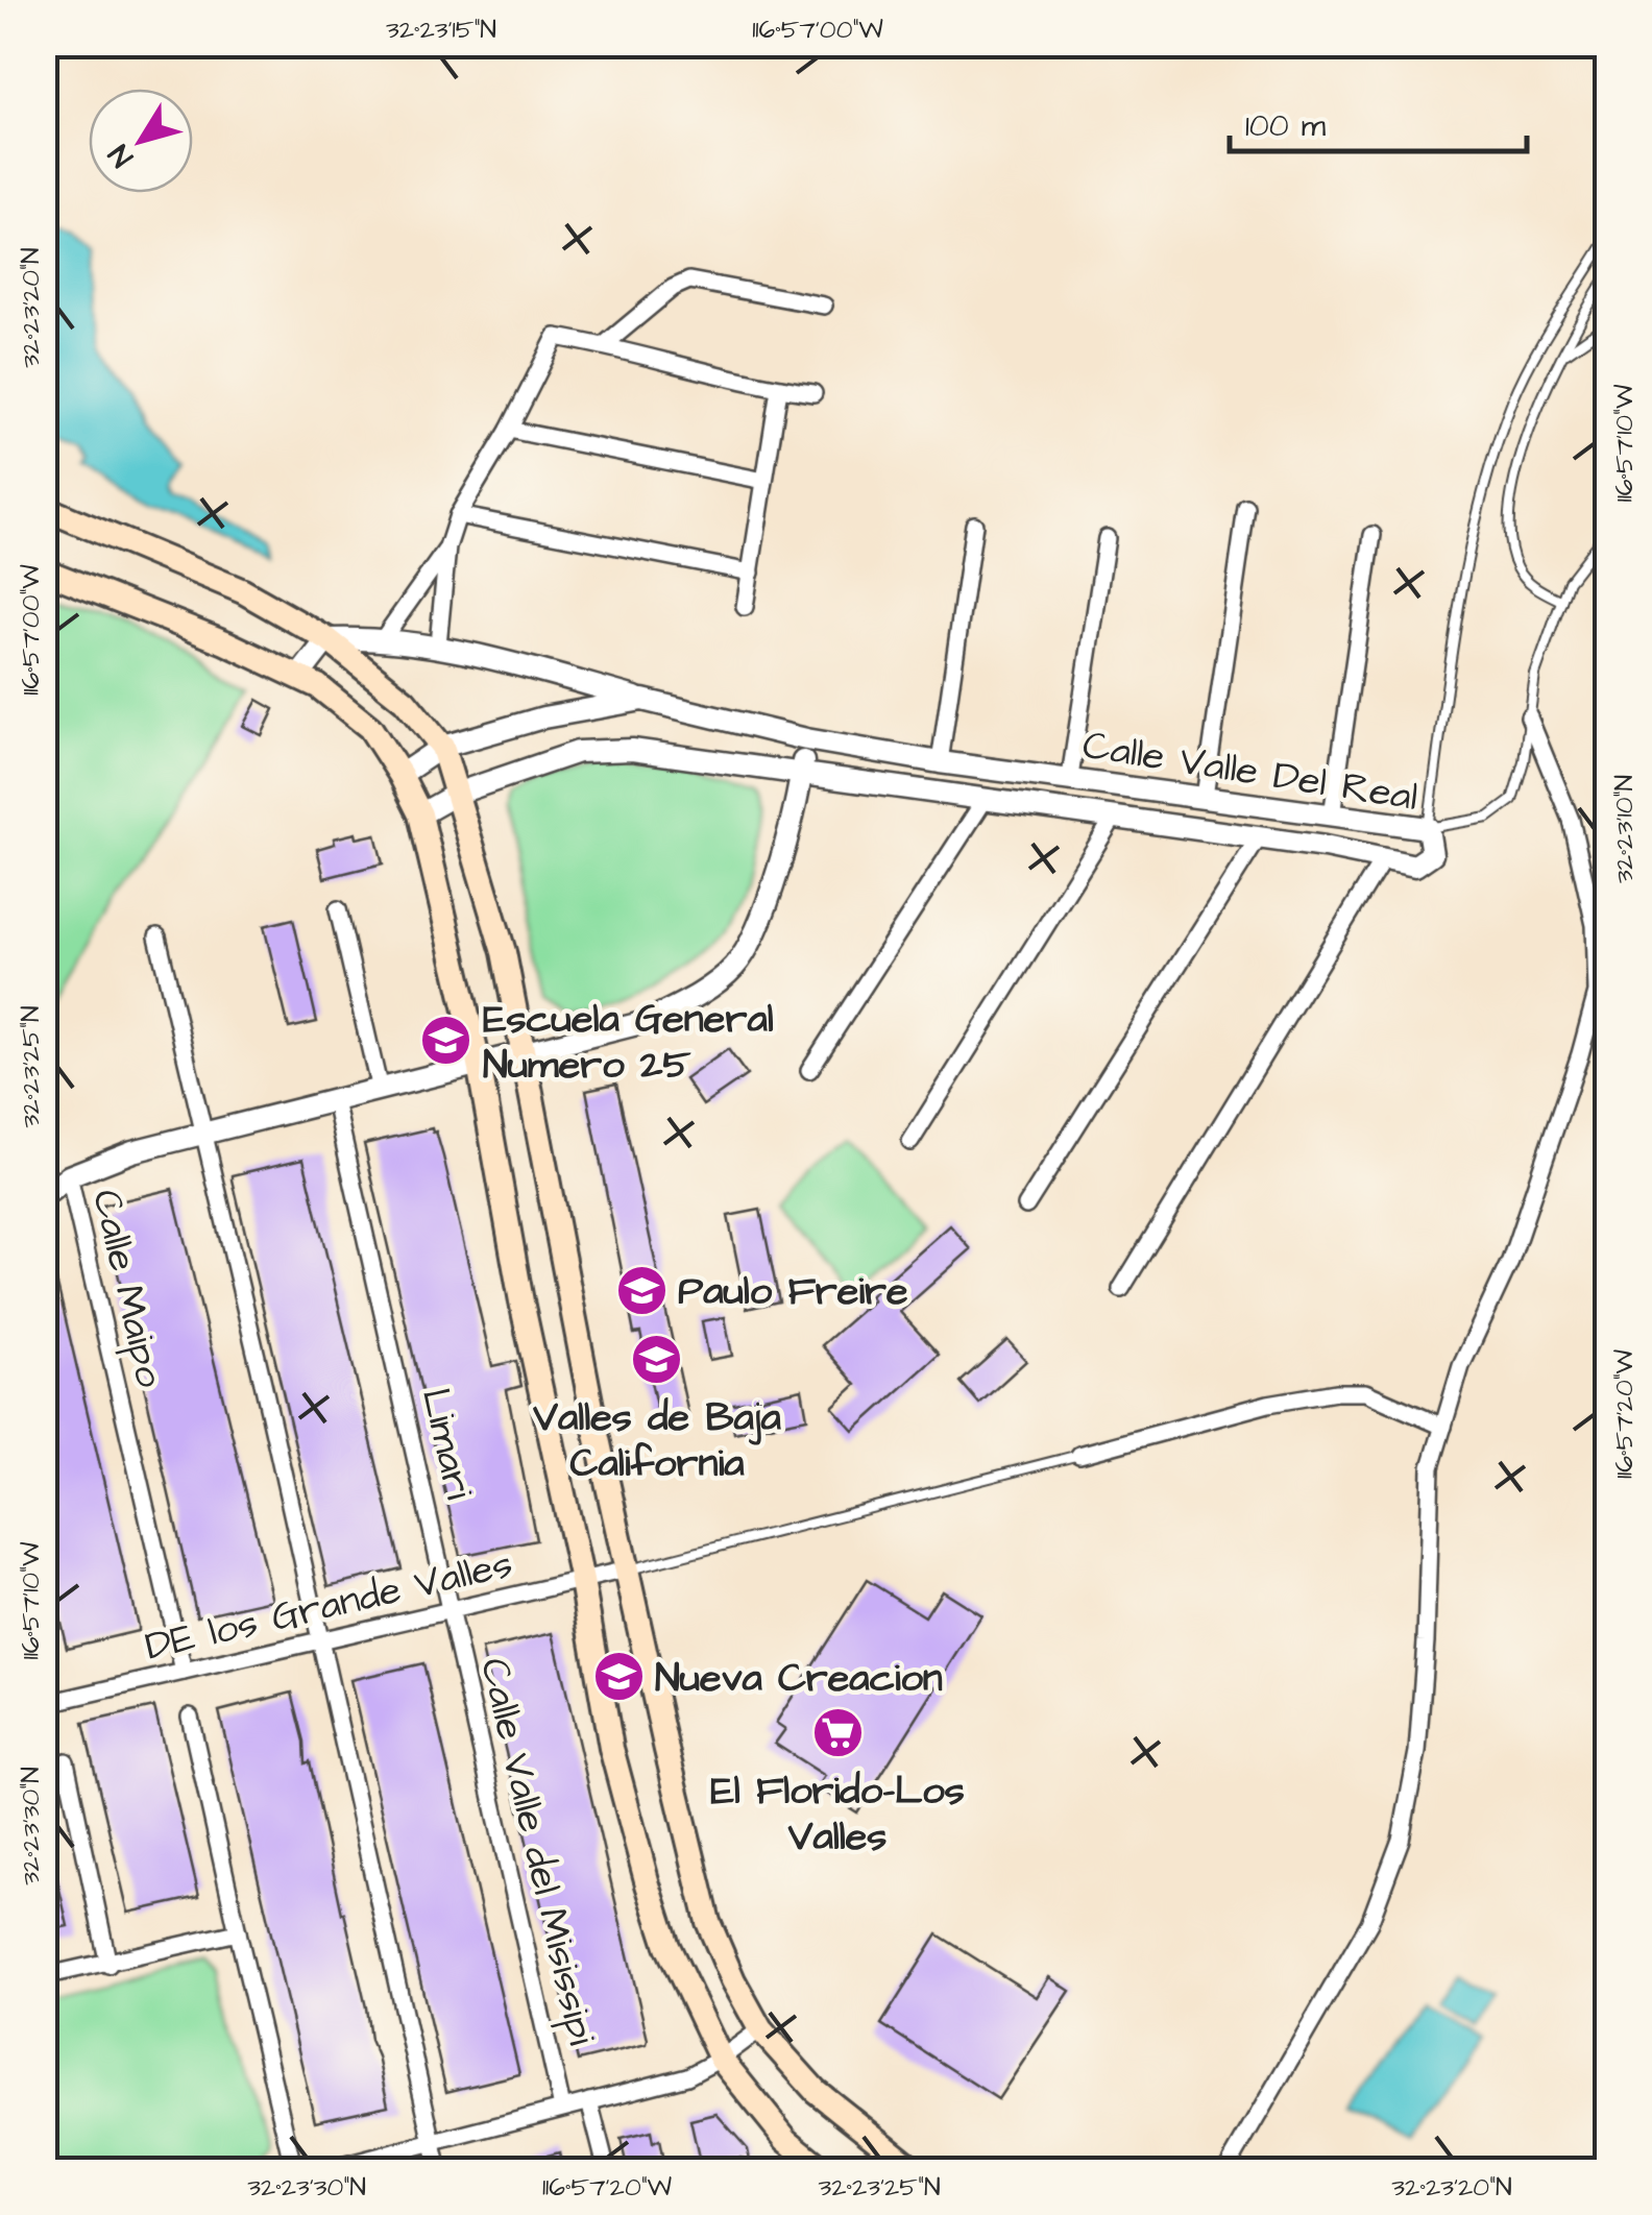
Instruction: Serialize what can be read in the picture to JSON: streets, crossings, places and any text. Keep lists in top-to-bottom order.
{
  "streets": {
    "street": [
      "Calle Valle Del Real",
      "Calle Maipo",
      "Limari",
      "DE los Grande Valles",
      "Calle Valle del Misissipi"
    ]
  },
  "crossings": [
    ["Calle Maipo", "DE los Grande Valles"],
    ["Limari", "DE los Grande Valles"],
    ["Limari", "Calle Valle del Misissipi"],
    ["DE los Grande Valles", "Calle Valle del Misissipi"]
  ],
  "places": {
    "school or university": [
      "Escuela General Numero 25",
      "Paulo Freire",
      "Valles de Baja California",
      "Nueva Creacion"
    ],
    "supermarket": ["El Florido-Los Valles"]
  },
  "scale_bar": "100 m",
  "north": "bottom left",
  "coordinates": [
    "32°23'15\"N",
    "116°57'00\"W",
    "32°23'20\"N",
    "116°57'10\"W",
    "32°23'10\"N",
    "32°23'25\"N",
    "116°57'20\"W",
    "32°23'30\"N"
  ]
}
